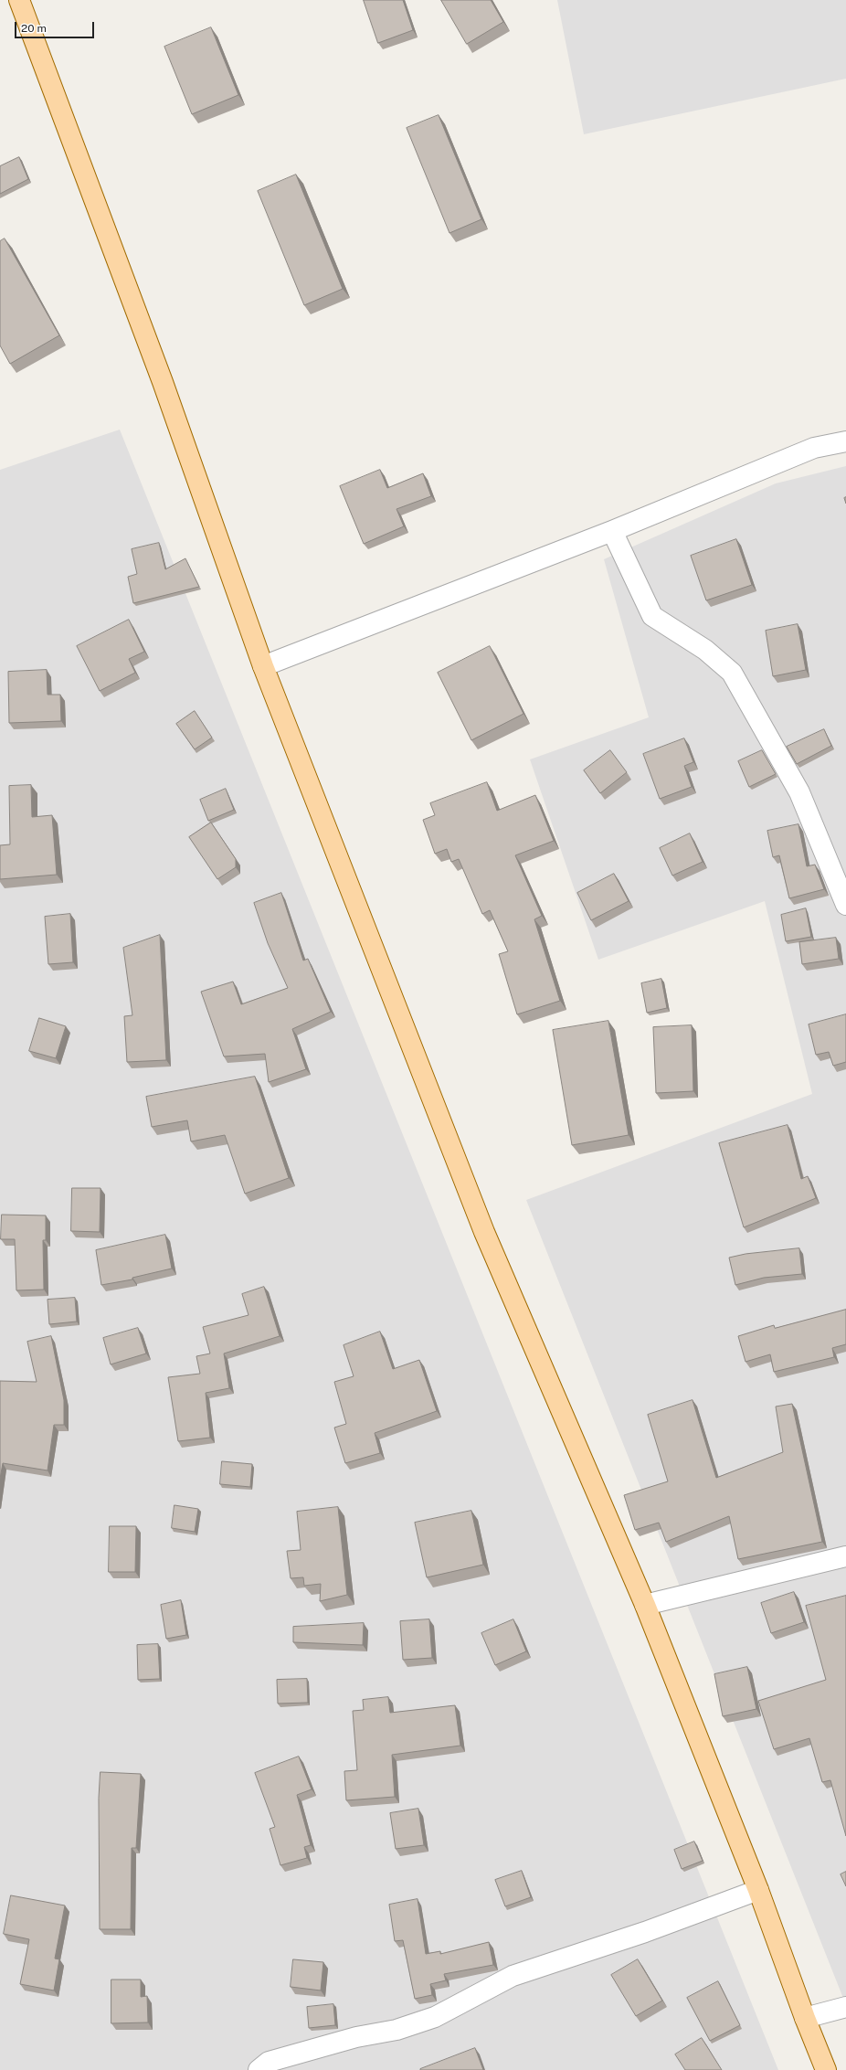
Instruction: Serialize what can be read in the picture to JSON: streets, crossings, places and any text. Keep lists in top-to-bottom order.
{
  "scale_bar": "20 m"
}
